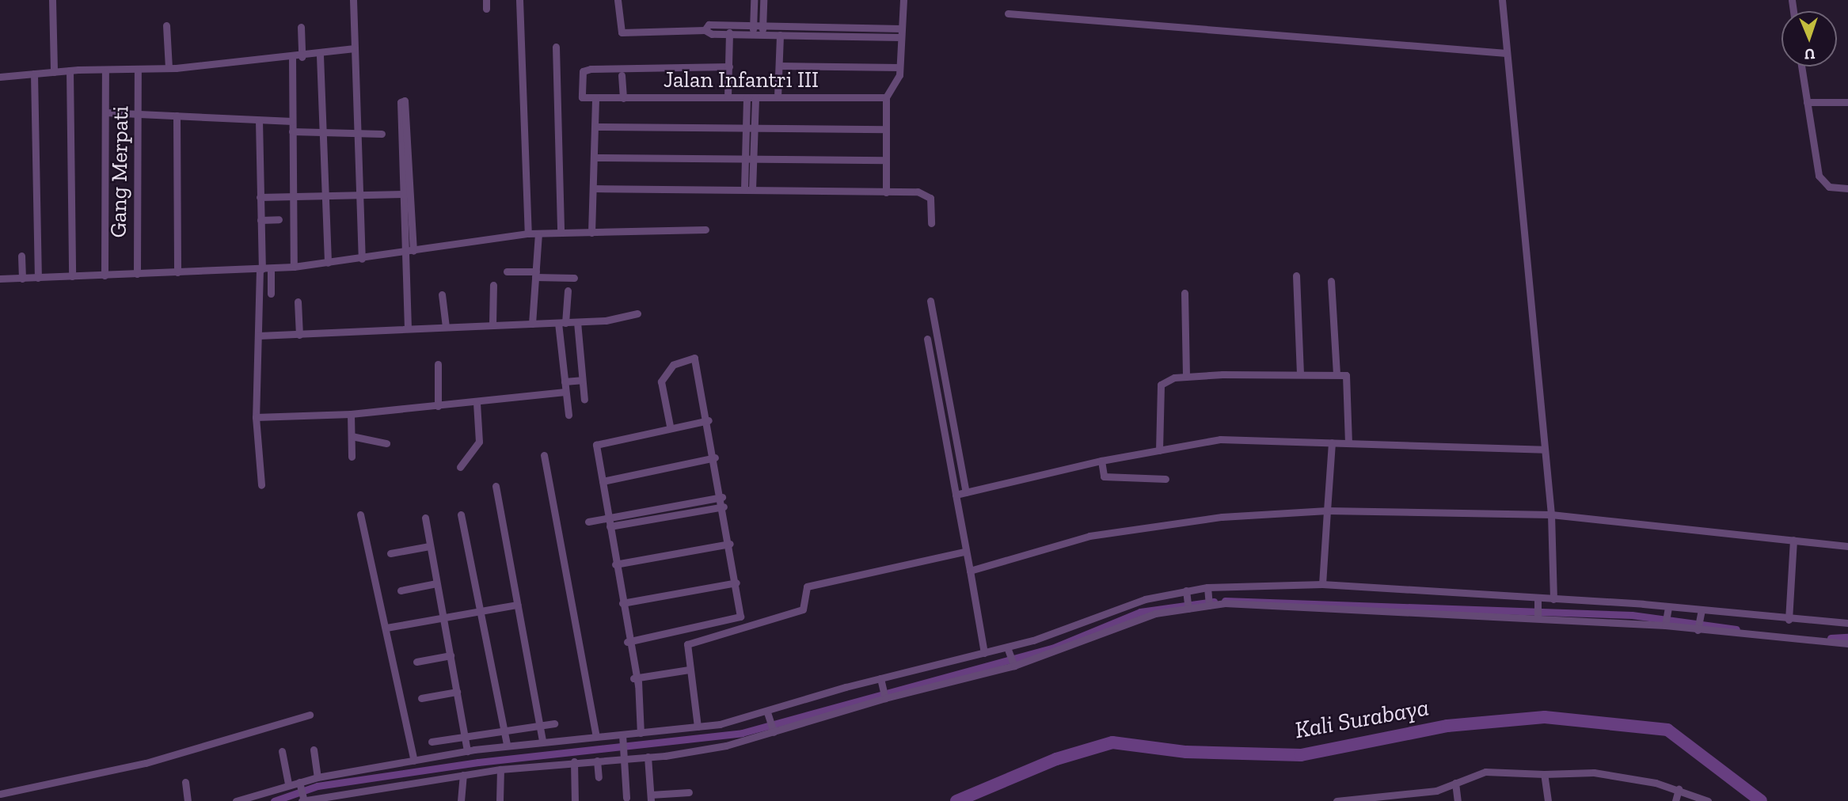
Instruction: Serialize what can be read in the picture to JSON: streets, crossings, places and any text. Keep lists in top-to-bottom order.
{
  "streets": {
    "street": ["Jalan Infantri III", "Gang Merpati"]
  },
  "water": ["Kali Surabaya"],
  "north": "bottom"
}
